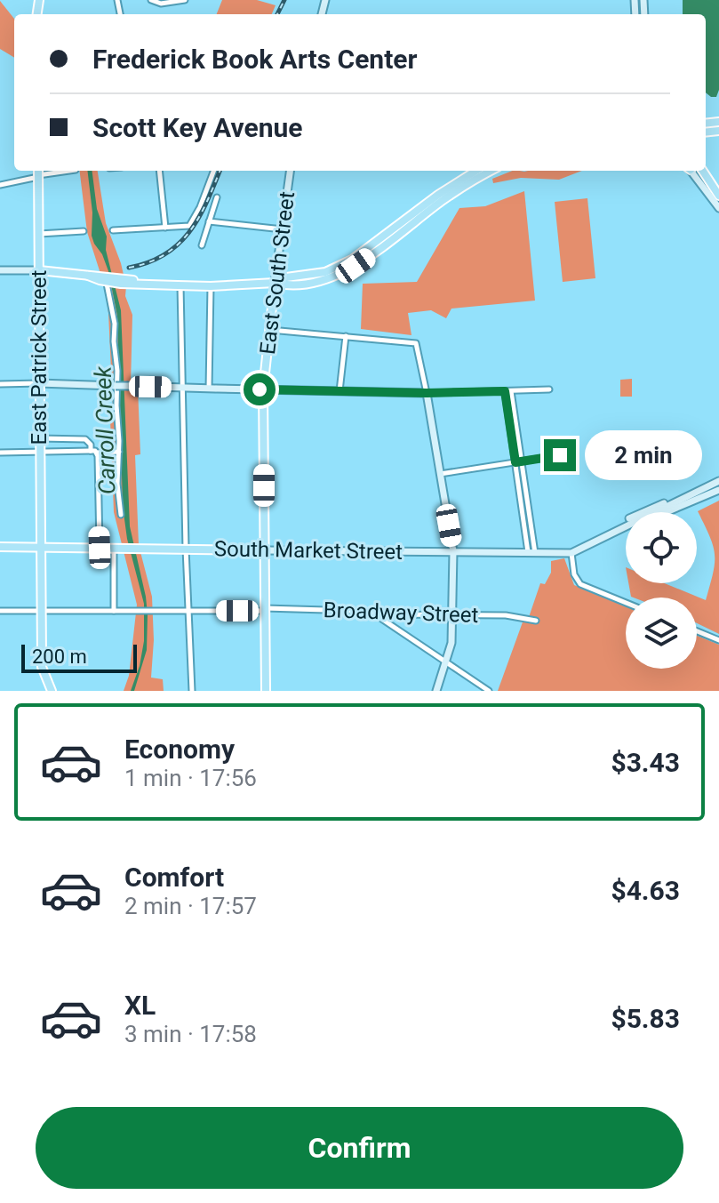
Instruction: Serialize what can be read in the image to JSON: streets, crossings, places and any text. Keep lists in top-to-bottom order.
{
  "streets": {
    "main road": ["East South Street", "East Patrick Street", "South Market Street"],
    "street": ["Broadway Street"]
  },
  "crossings": [
    ["East South Street", "South Market Street"],
    ["East South Street", "Broadway Street"],
    ["East Patrick Street", "South Market Street"],
    ["East Patrick Street", "Broadway Street"]
  ],
  "water": ["Carroll Creek"],
  "scale_bar": "200 m",
  "page": {
    "banner": ["Frederick Book Arts Center", "Scott Key Avenue"],
    "bubble": "2 min",
    "scale": "200 m",
    "list": [
      {
        "name": "Economy",
        "note": "1 min · 17:56",
        "value": "$3.43"
      },
      {
        "name": "Comfort",
        "note": "2 min · 17:57",
        "value": "$4.63"
      },
      {
        "name": "XL",
        "note": "3 min · 17:58",
        "value": "$5.83"
      }
    ],
    "buttons": "Confirm"
  }
}
